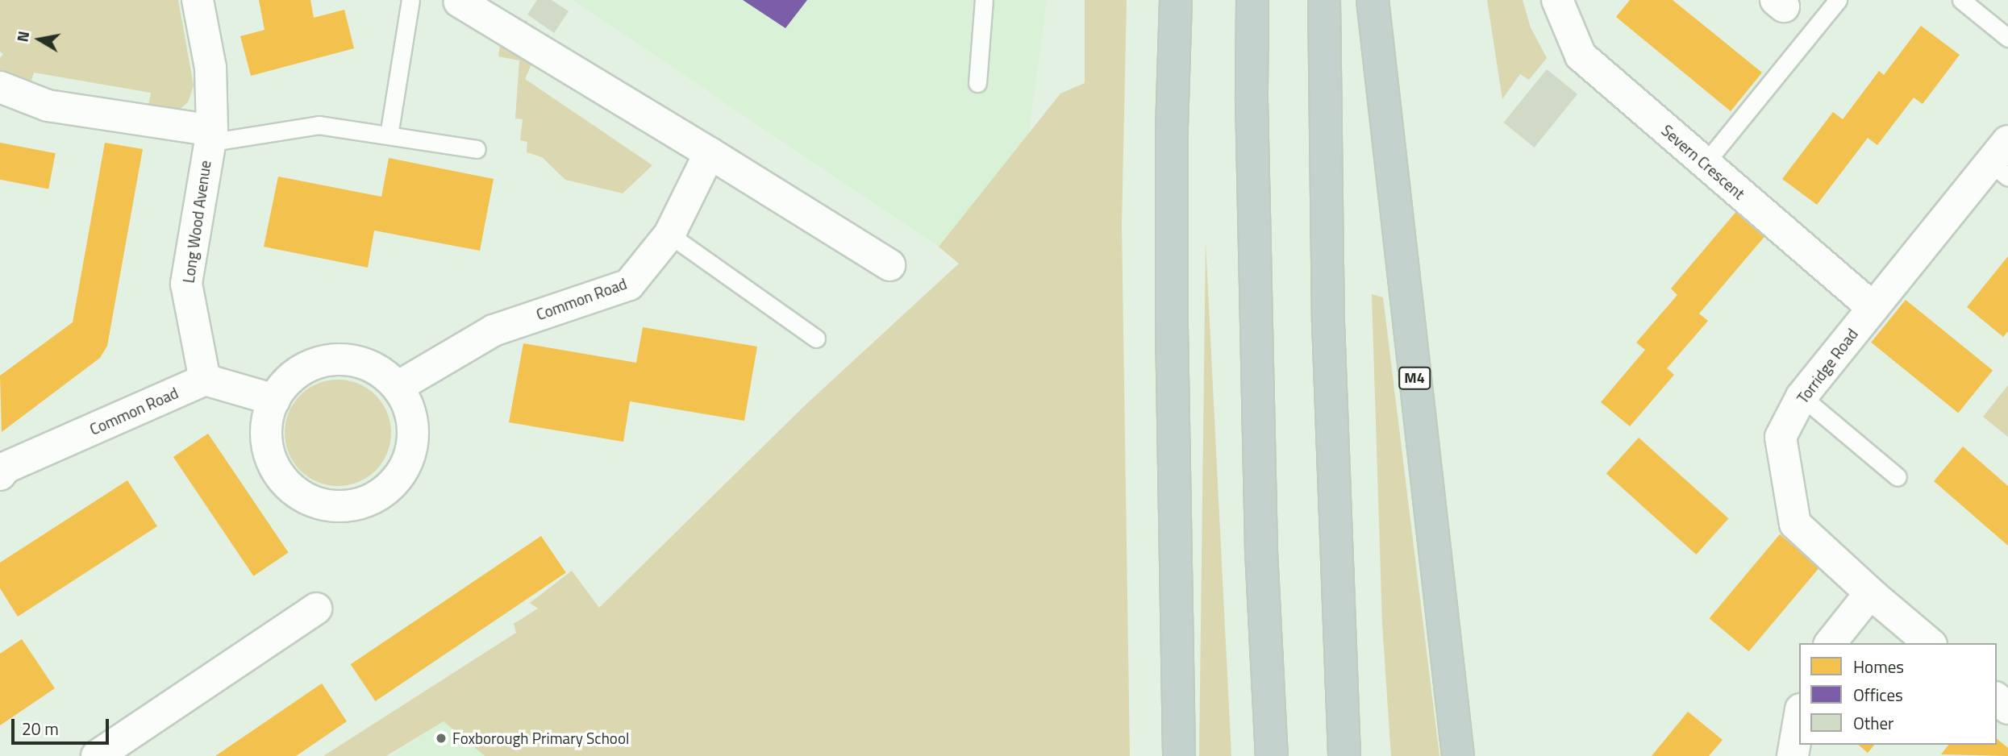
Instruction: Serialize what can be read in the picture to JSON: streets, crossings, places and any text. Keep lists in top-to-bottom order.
{
  "streets": {
    "highway": ["M4"],
    "street": [
      "Severn Crescent",
      "Long Wood Avenue",
      "Common Road",
      "Torridge Road"
    ]
  },
  "crossings": [
    ["Severn Crescent", "Torridge Road"],
    ["Long Wood Avenue", "Common Road"]
  ],
  "places": ["Foxborough Primary School"],
  "legend": ["Homes", "Offices", "Other"],
  "scale_bar": "20 m",
  "north": "left"
}
